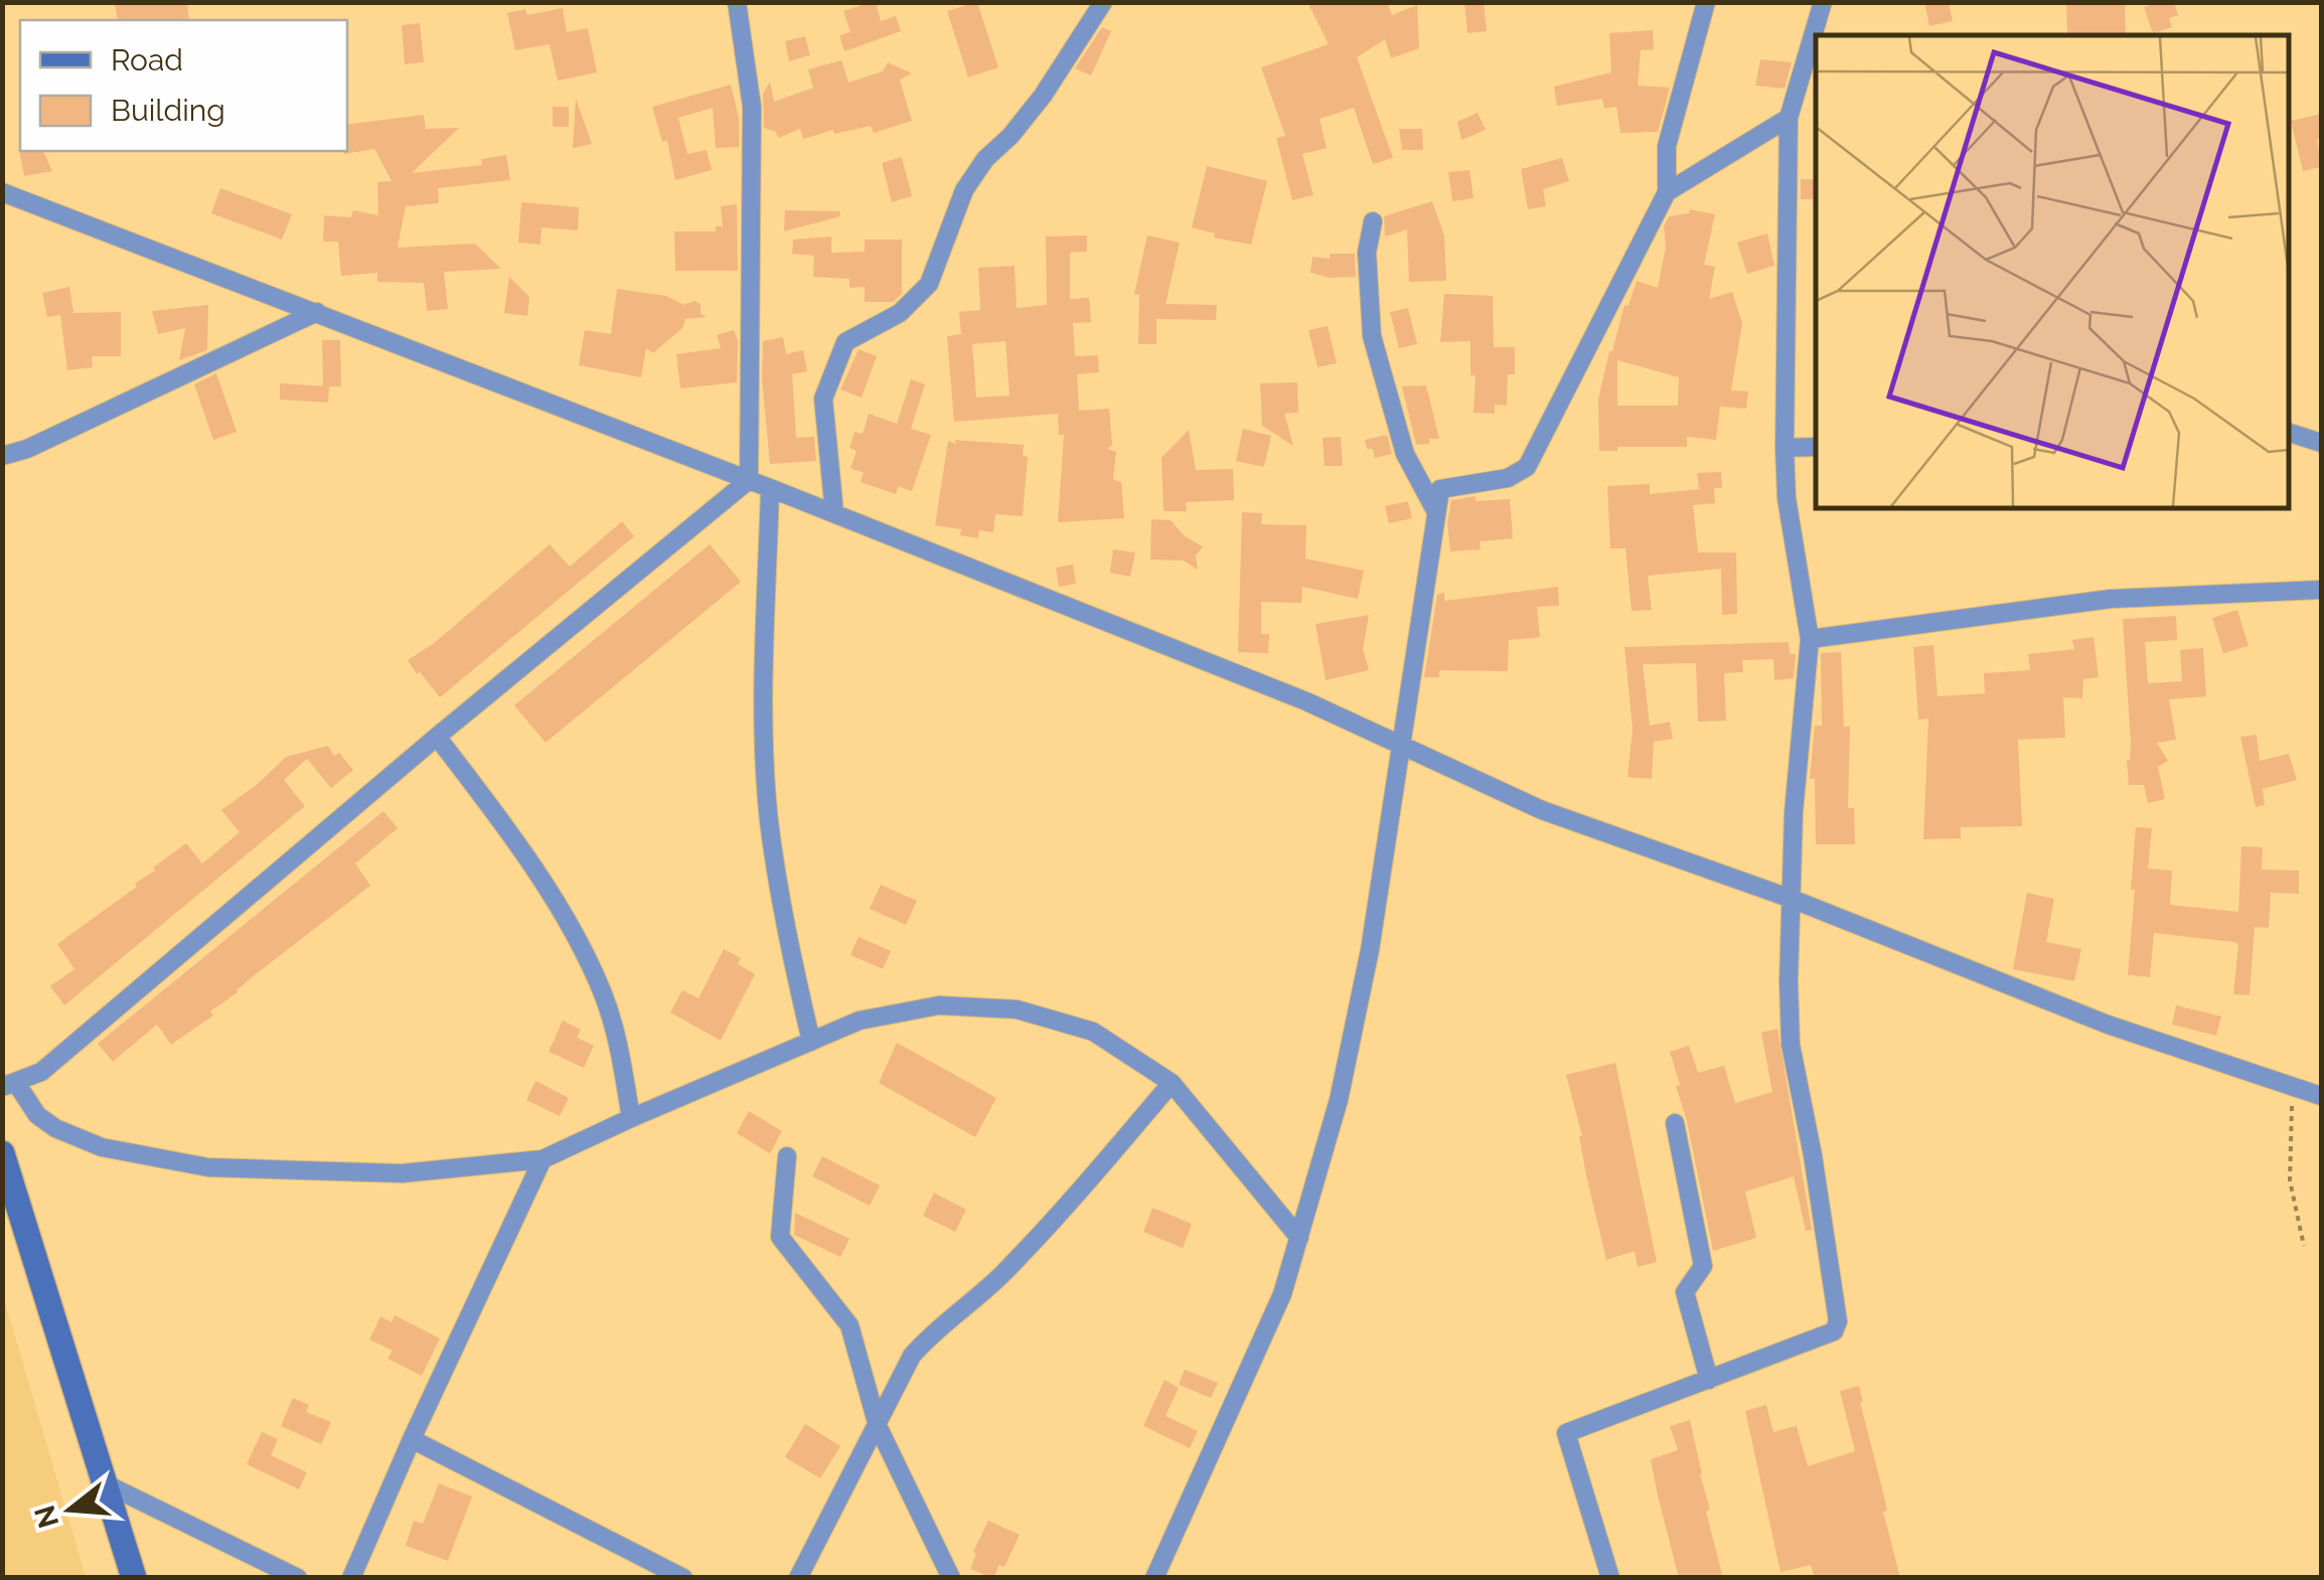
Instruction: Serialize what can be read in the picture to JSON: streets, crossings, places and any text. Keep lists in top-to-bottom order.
{
  "legend": ["Road", "Building"],
  "north": "left"
}
